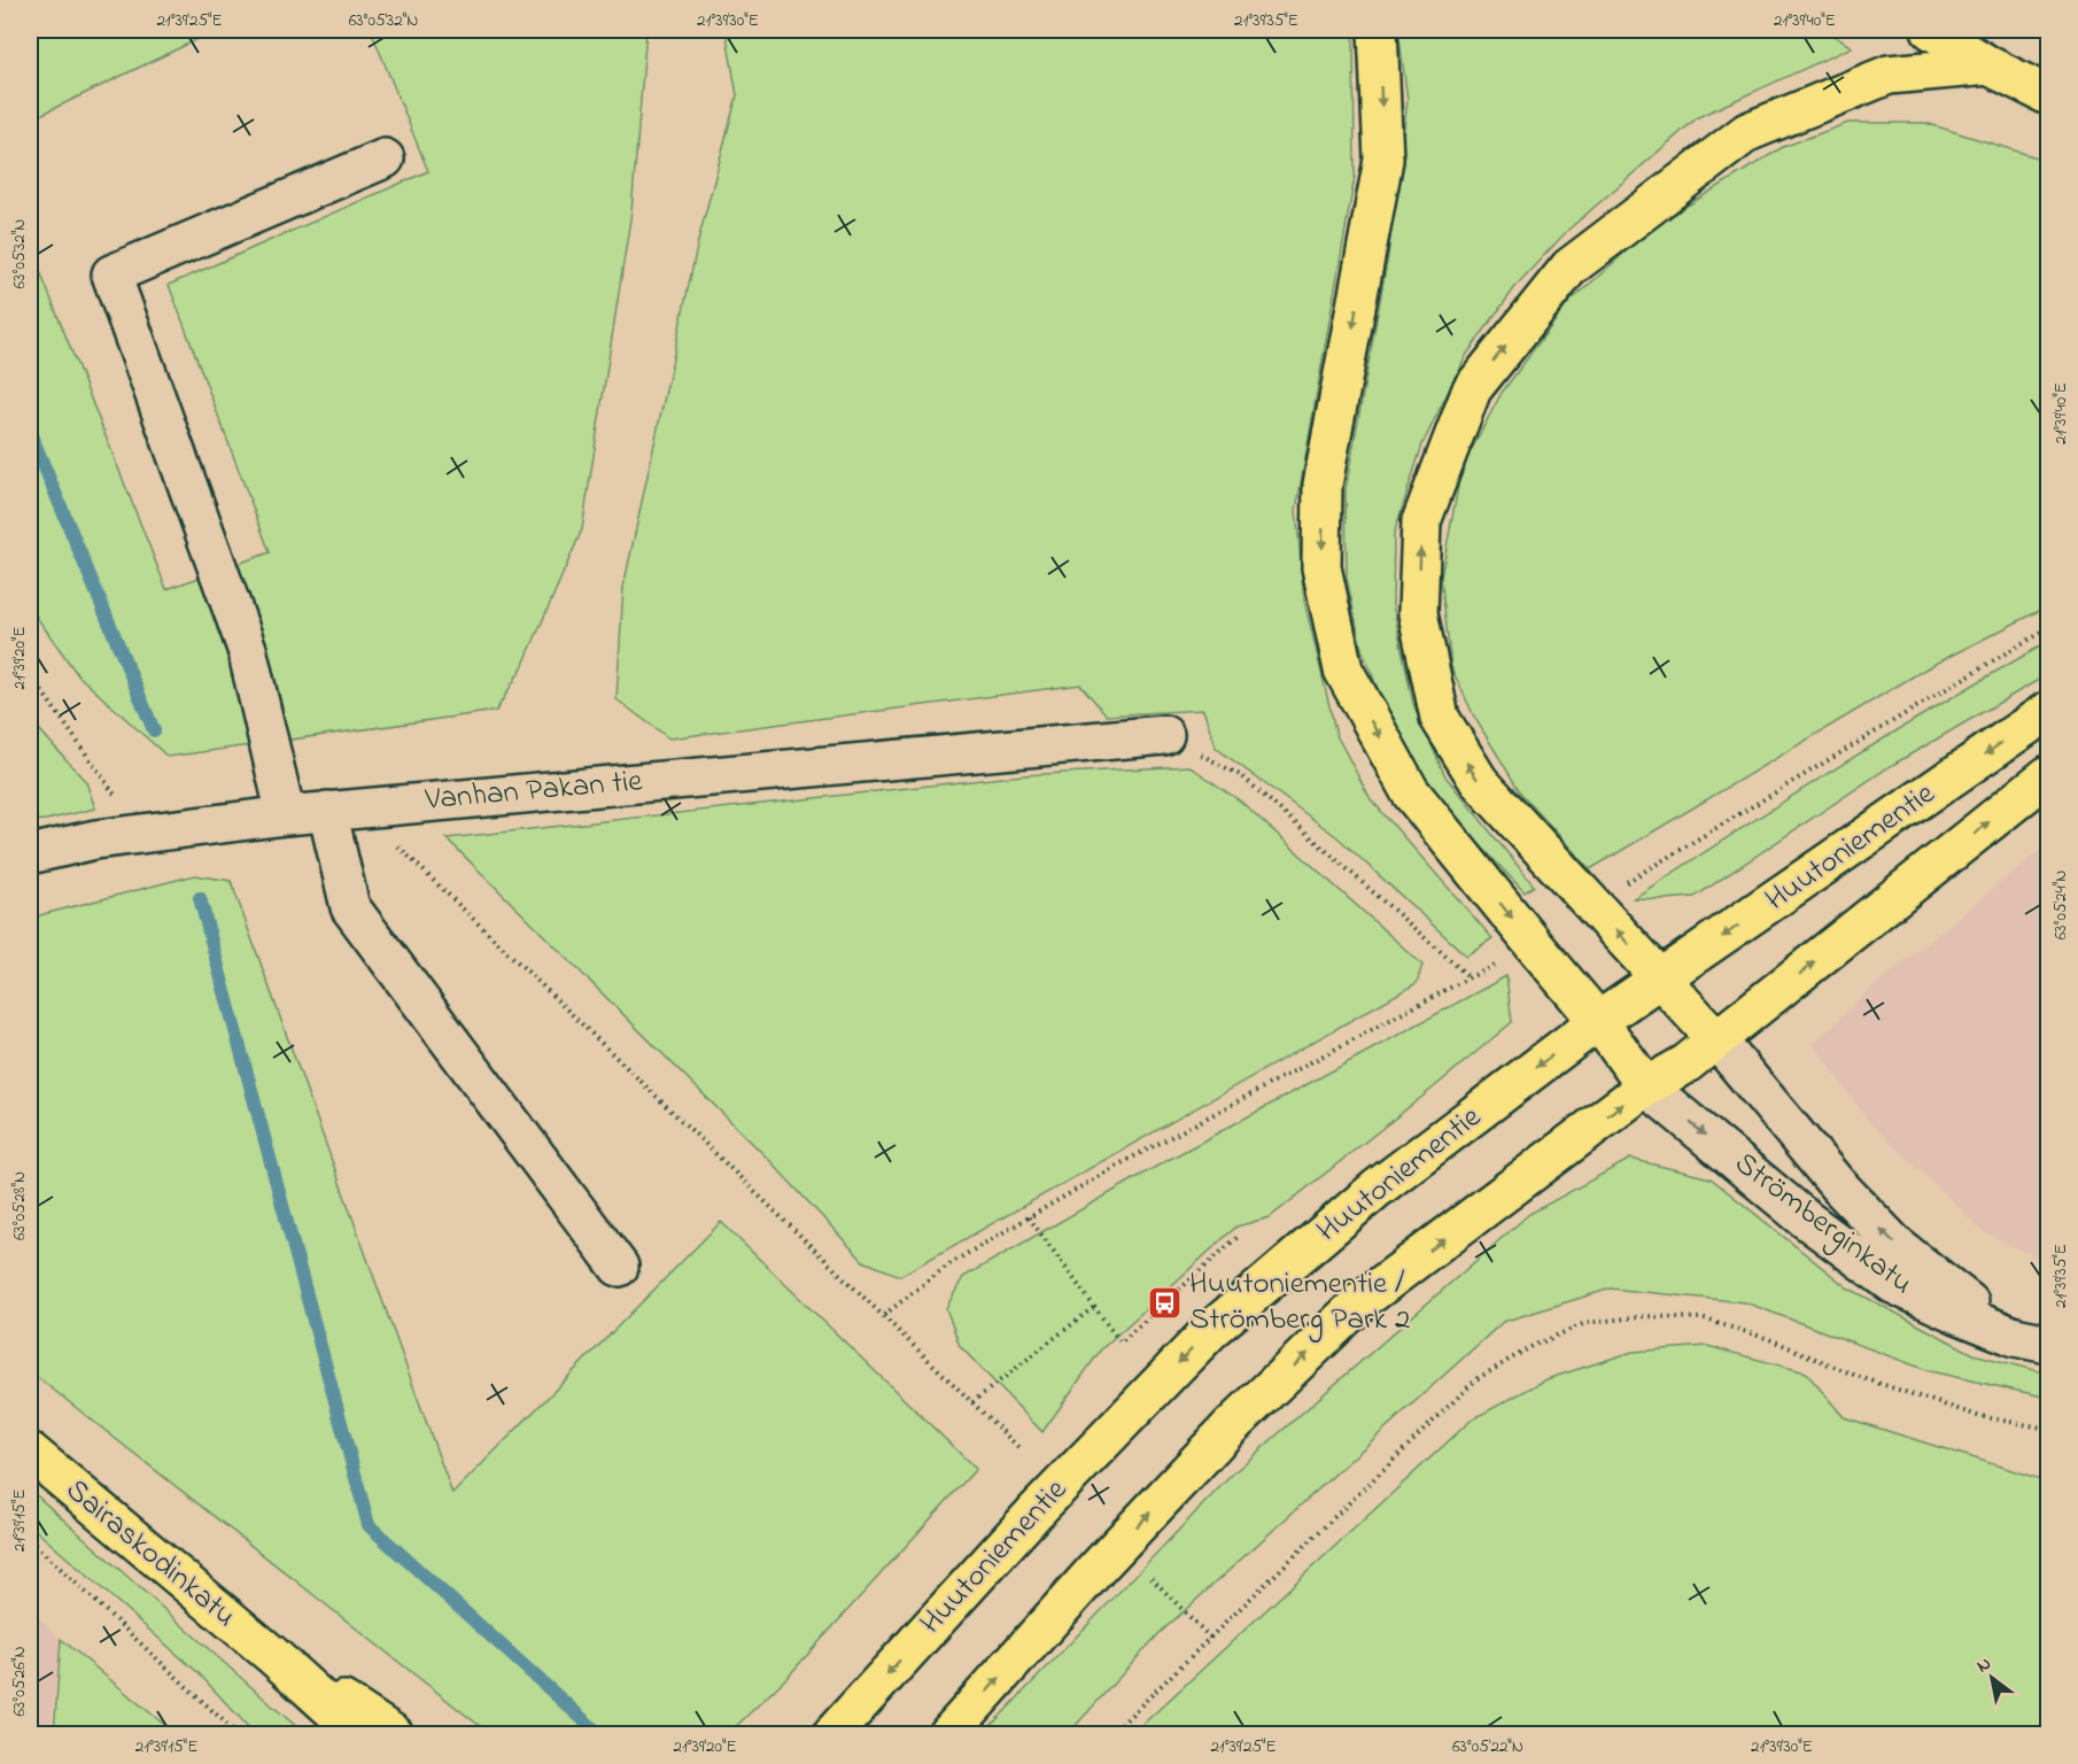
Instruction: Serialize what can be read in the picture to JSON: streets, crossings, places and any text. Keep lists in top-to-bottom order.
{
  "streets": {
    "main road": ["Huutoniementie", "Sairaskodinkatu"],
    "street": ["Vanhan Pakan tie", "Strömberginkatu"]
  },
  "crossings": [
    ["Huutoniementie", "Strömberginkatu"]
  ],
  "places": {
    "bus stop": ["Huutoniementie / Strömberg Park 2"]
  },
  "north": "top left",
  "coordinates": [
    "21°39'25\"E",
    "63°05'32\"N",
    "21°39'30\"E",
    "21°39'35\"E",
    "21°39'40\"E",
    "21°39'20\"E",
    "63°05'24\"N",
    "63°05'28\"N",
    "21°39'15\"E",
    "63°05'26\"N",
    "63°05'22\"N"
  ]
}
